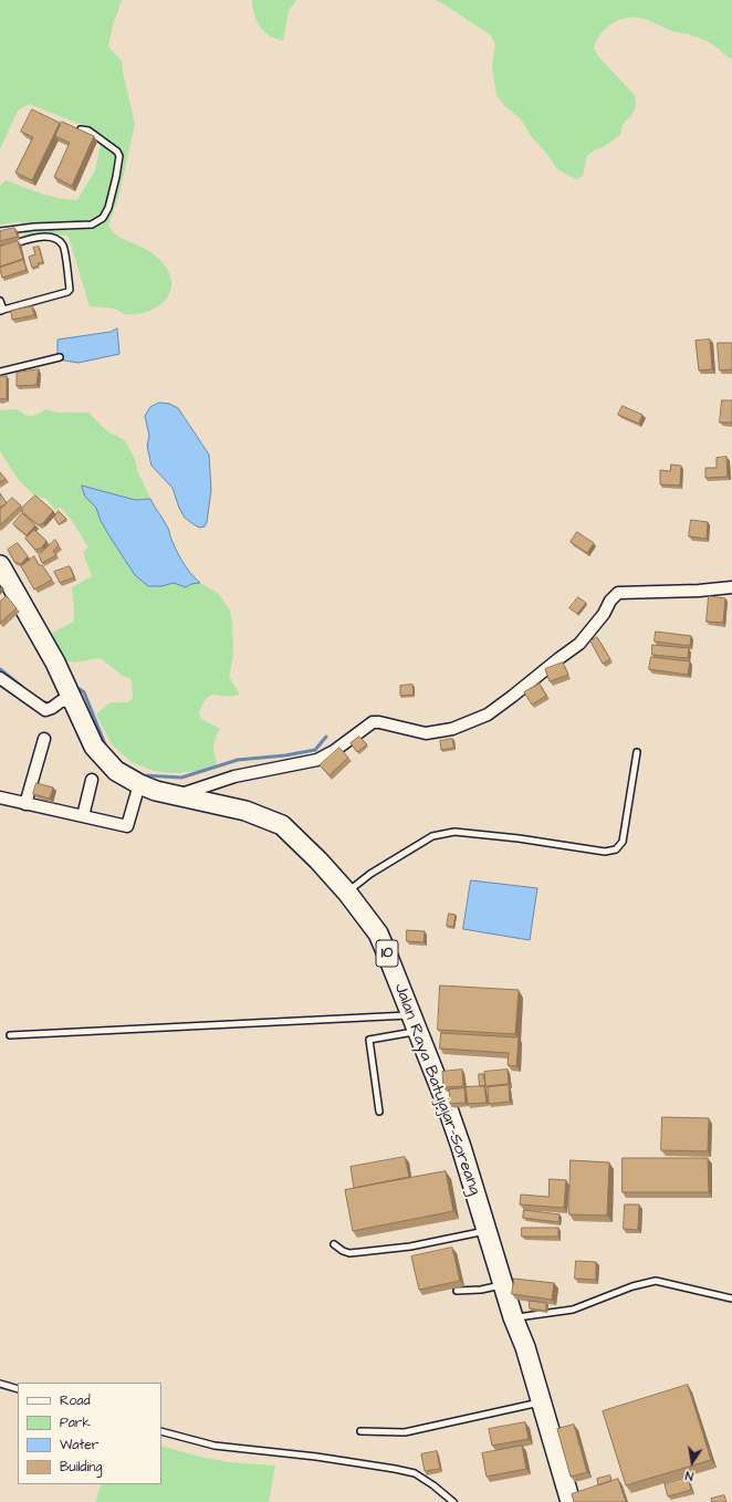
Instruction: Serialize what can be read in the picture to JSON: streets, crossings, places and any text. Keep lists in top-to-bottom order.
{
  "streets": {
    "highway": ["10", "Jalan Raya Batujajar-Soreang"]
  },
  "legend": [
    "Road",
    "Park",
    "Water",
    "Building"
  ],
  "north": "bottom"
}
